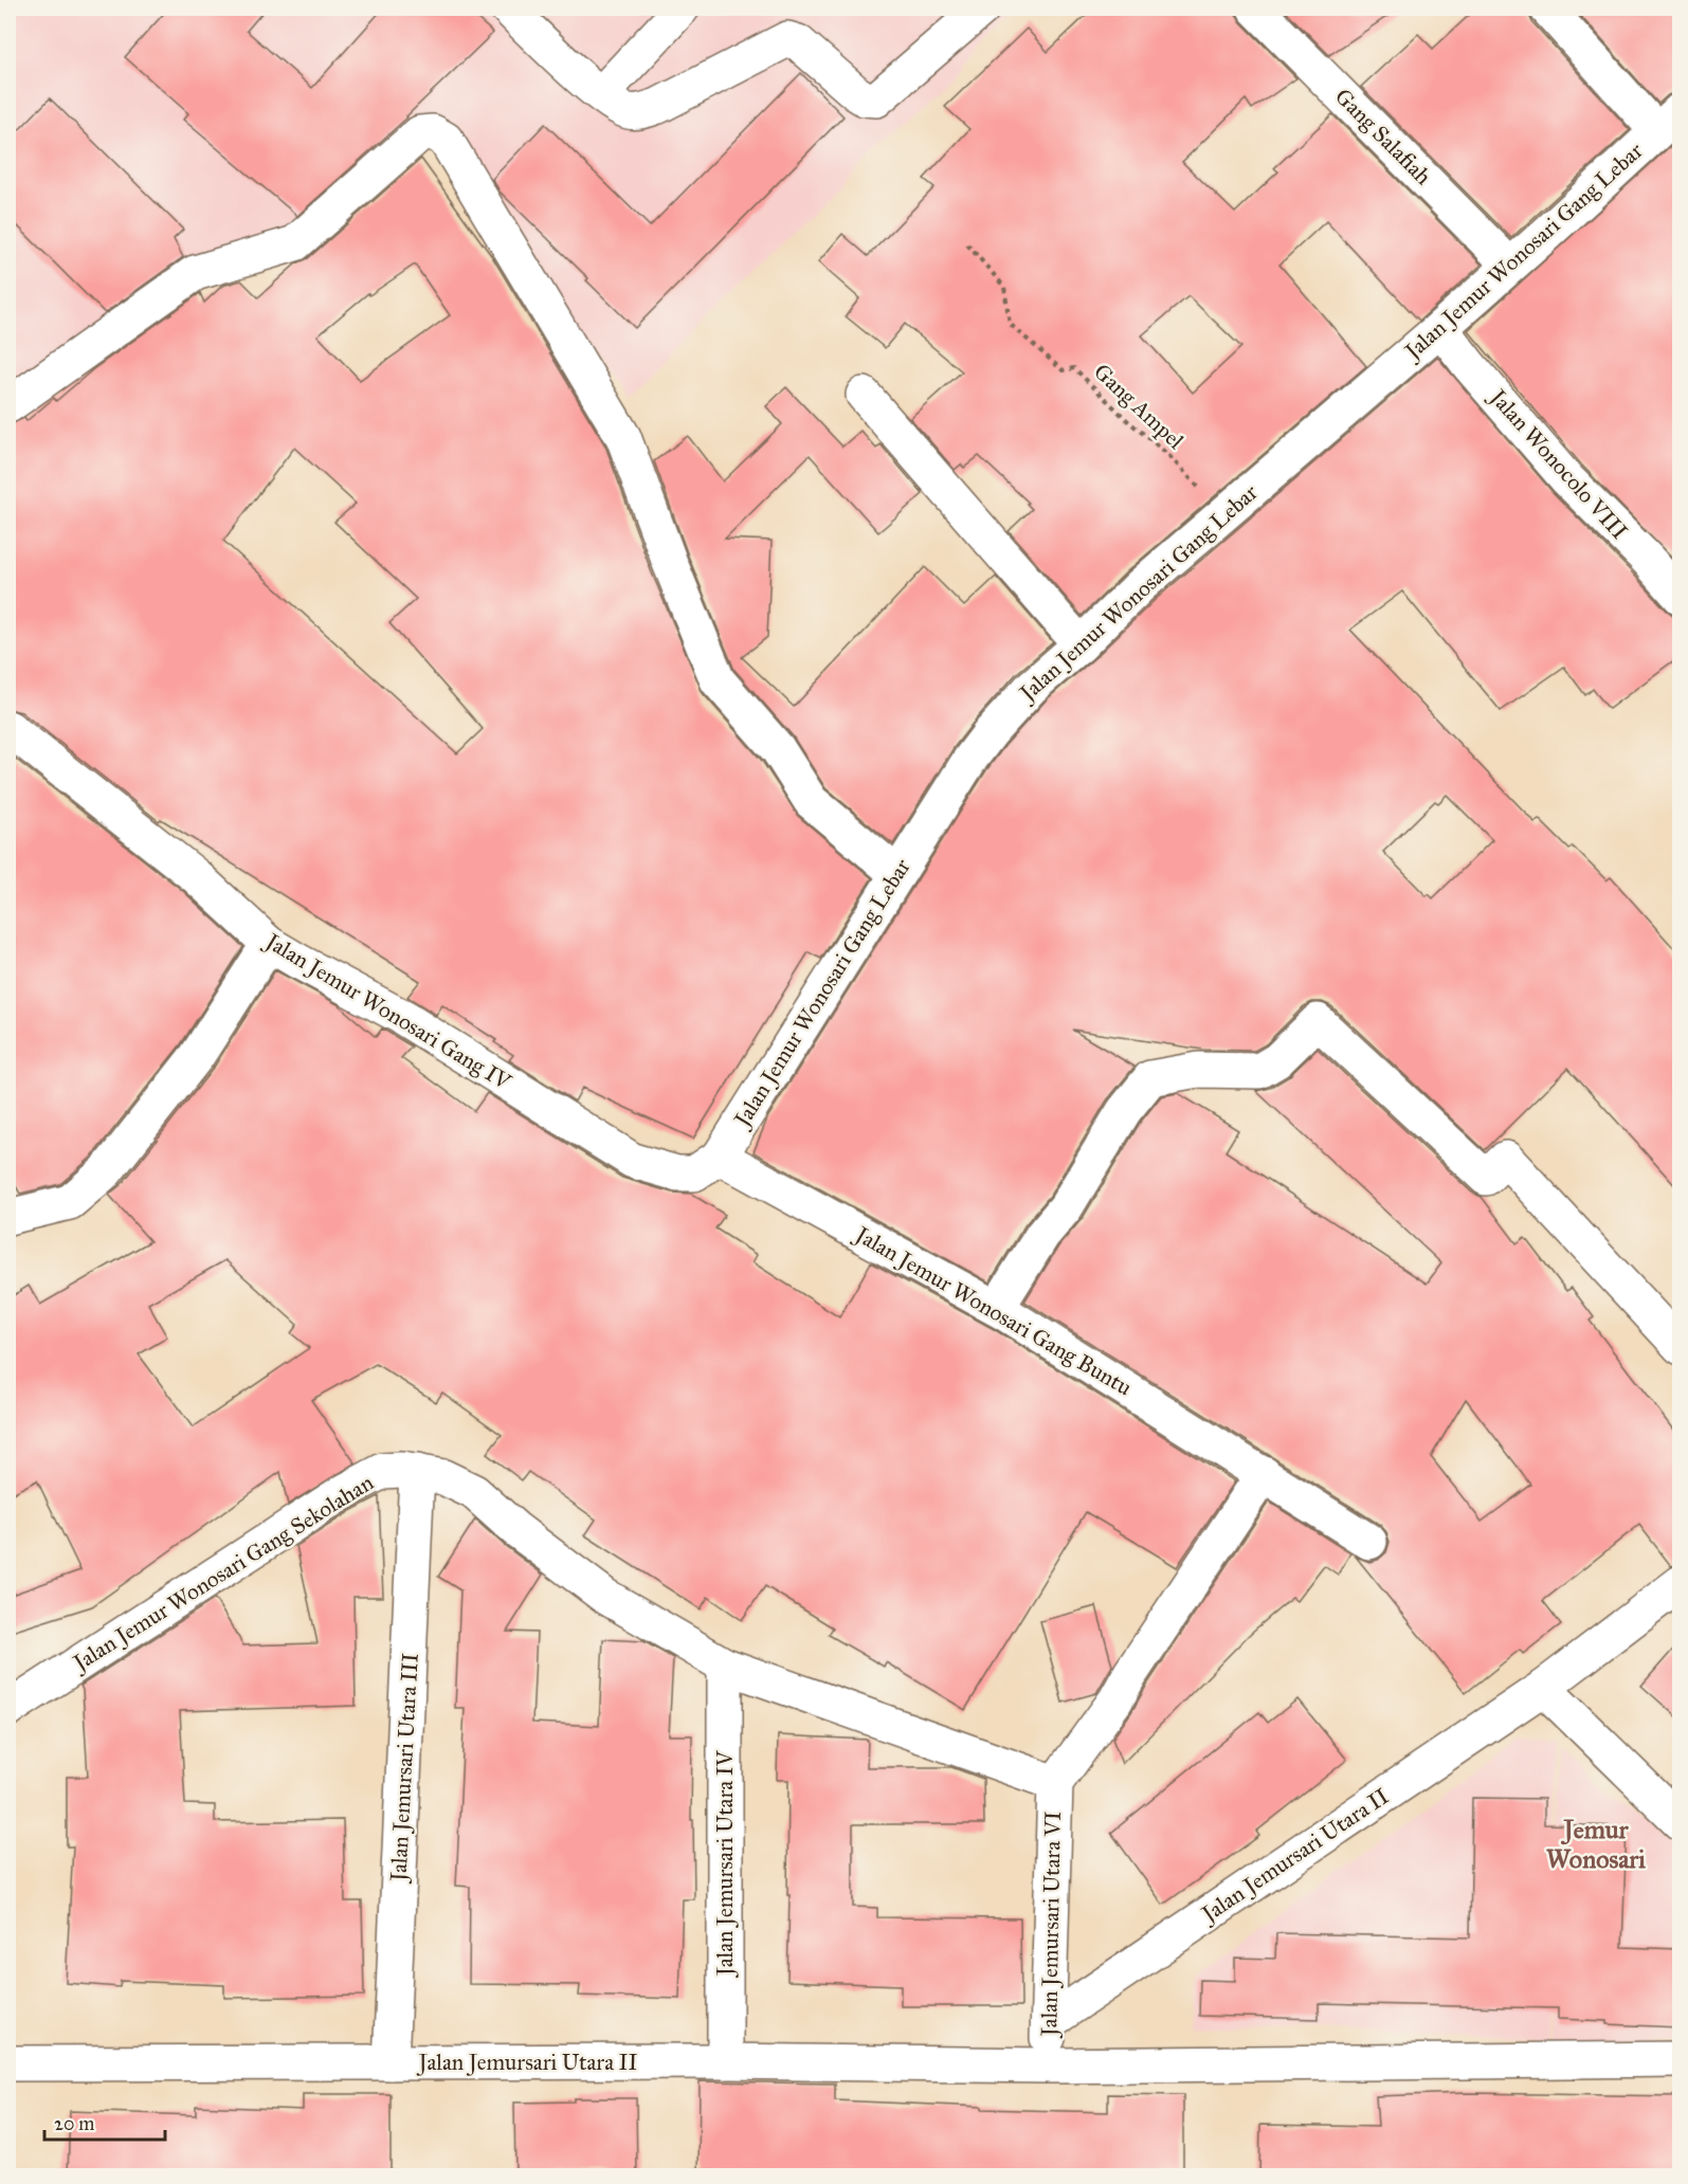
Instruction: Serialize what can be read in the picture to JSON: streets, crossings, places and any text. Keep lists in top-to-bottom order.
{
  "streets": {
    "street": [
      "Gang Salafiah",
      "Jalan Jemur Wonosari Gang Lebar",
      "Jalan Wonocolo VIII",
      "Jalan Jemur Wonosari Gang IV",
      "Jalan Jemur Wonosari Gang Buntu",
      "Jalan Jemur Wonosari Gang Sekolahan",
      "Jalan Jemursari Utara III",
      "Jalan Jemursari Utara II",
      "Jalan Jemursari Utara IV",
      "Jalan Jemursari Utara VI"
    ],
    "path": ["Gang Ampel"]
  },
  "crossings": [
    ["Gang Salafiah", "Jalan Jemur Wonosari Gang Lebar"],
    ["Jalan Jemur Wonosari Gang Lebar", "Gang Ampel"],
    ["Jalan Jemur Wonosari Gang Lebar", "Jalan Wonocolo VIII"],
    ["Jalan Jemur Wonosari Gang Lebar", "Jalan Jemur Wonosari Gang IV"],
    ["Jalan Jemur Wonosari Gang Lebar", "Jalan Jemur Wonosari Gang Buntu"],
    ["Jalan Jemur Wonosari Gang Sekolahan", "Jalan Jemursari Utara III"],
    ["Jalan Jemur Wonosari Gang Sekolahan", "Jalan Jemursari Utara IV"],
    ["Jalan Jemur Wonosari Gang Sekolahan", "Jalan Jemursari Utara VI"],
    ["Jalan Jemursari Utara III", "Jalan Jemursari Utara II"],
    ["Jalan Jemursari Utara II", "Jalan Jemursari Utara IV"],
    ["Jalan Jemursari Utara II", "Jalan Jemursari Utara VI"]
  ],
  "districts": ["Jemur Wonosari"],
  "scale_bar": "20 m"
}
